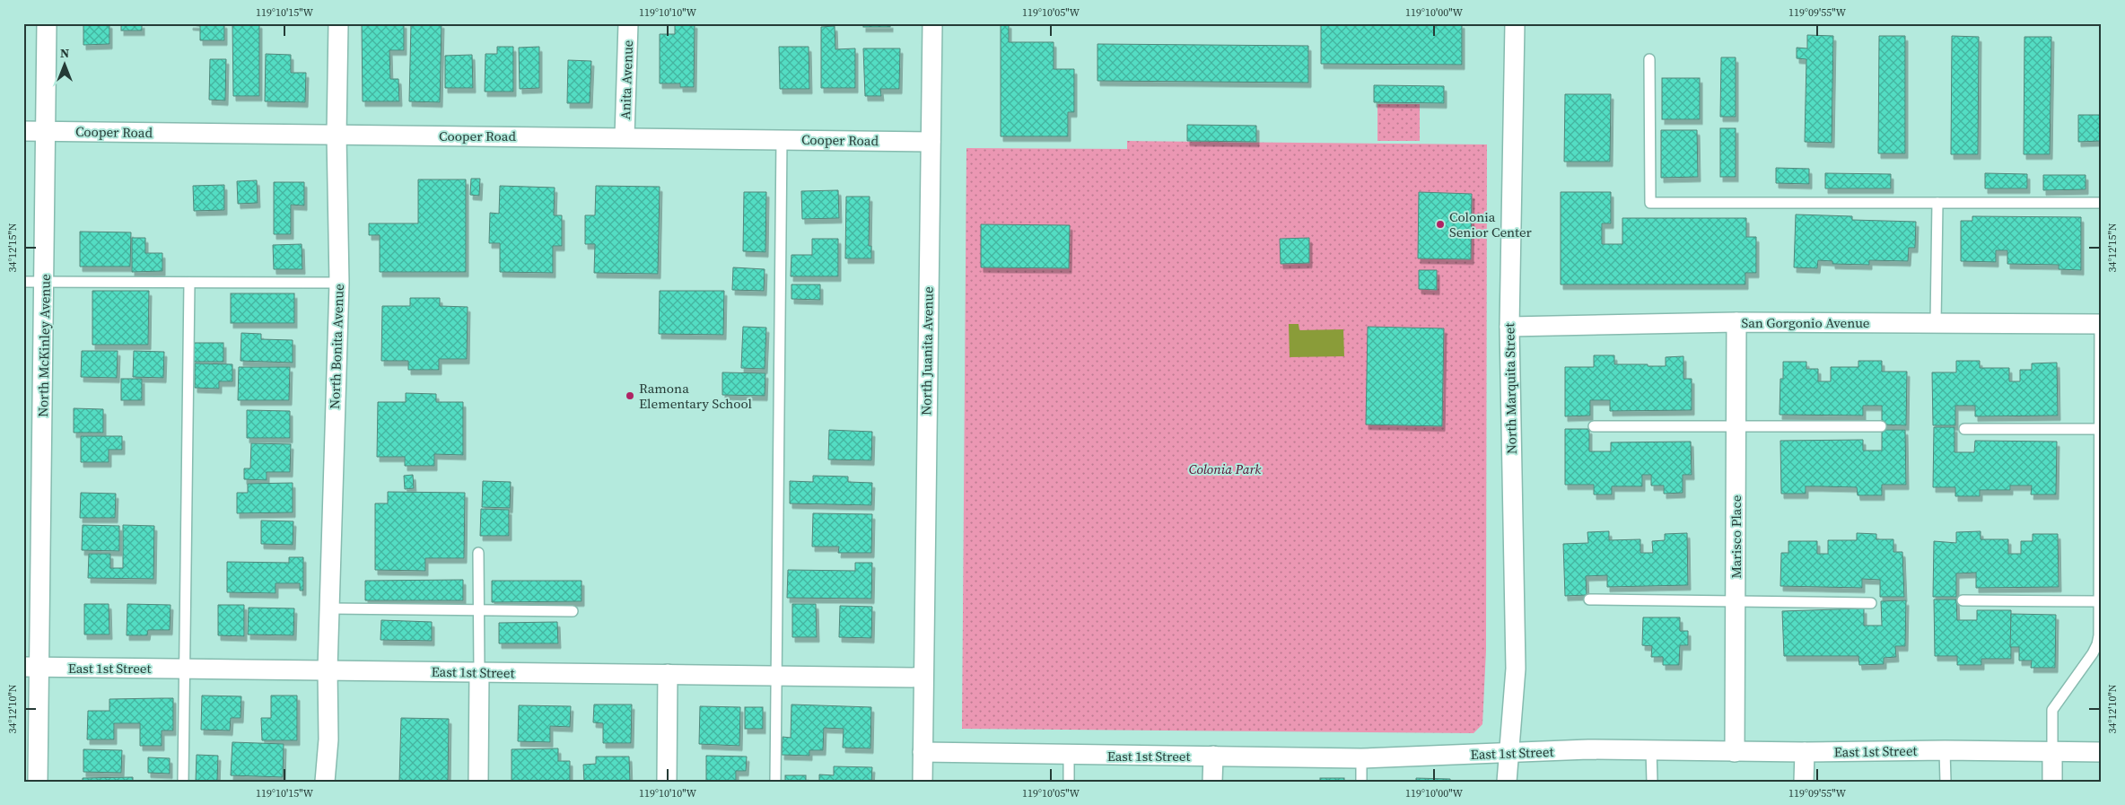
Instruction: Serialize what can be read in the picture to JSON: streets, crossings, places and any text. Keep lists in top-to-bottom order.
{
  "streets": {
    "street": [
      "Anita Avenue",
      "Cooper Road",
      "San Gorgonio Avenue",
      "North McKinley Avenue",
      "North Bonita Avenue",
      "North Juanita Avenue",
      "North Marquita Street",
      "Marisco Place",
      "East 1st Street"
    ]
  },
  "crossings": [
    ["Anita Avenue", "Cooper Road"],
    ["Cooper Road", "North McKinley Avenue"],
    ["Cooper Road", "North Bonita Avenue"],
    ["Cooper Road", "North Juanita Avenue"],
    ["San Gorgonio Avenue", "North Marquita Street"],
    ["San Gorgonio Avenue", "Marisco Place"],
    ["North McKinley Avenue", "East 1st Street"],
    ["North Bonita Avenue", "East 1st Street"],
    ["North Juanita Avenue", "East 1st Street"],
    ["North Marquita Street", "East 1st Street"],
    ["Marisco Place", "East 1st Street"]
  ],
  "parks": ["Colonia Park"],
  "places": ["Colonia Senior Center", "Ramona Elementary School"],
  "north": "top",
  "coordinates": [
    "119°10'15\"W",
    "119°10'10\"W",
    "119°10'05\"W",
    "119°10'00\"W",
    "119°09'55\"W",
    "34°12'15\"N",
    "34°12'10\"N"
  ]
}
